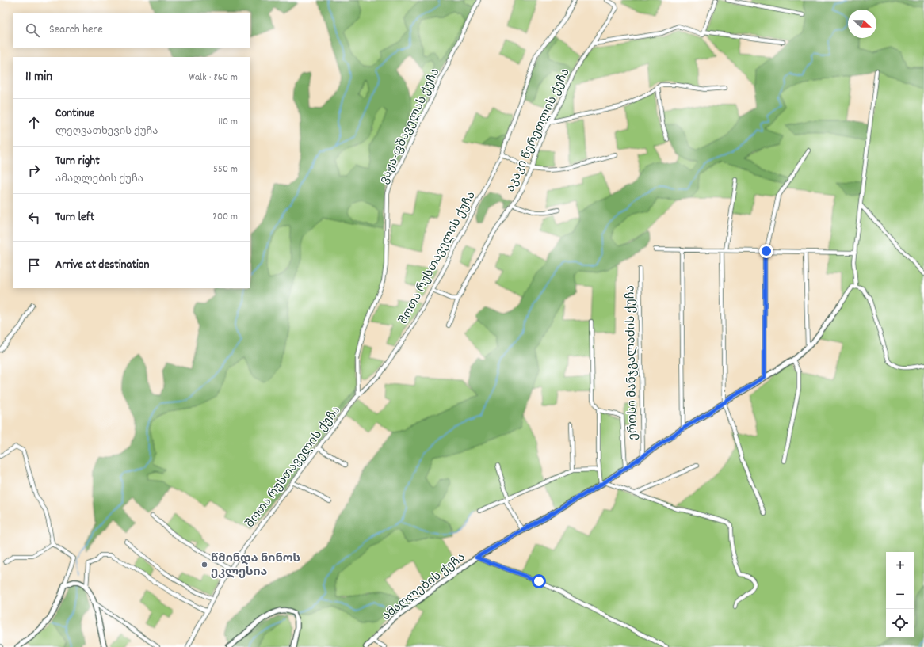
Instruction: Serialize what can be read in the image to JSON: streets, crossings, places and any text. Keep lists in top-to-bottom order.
{
  "streets": {
    "street": [
      "ვაჟა-ფშაველას ქუჩა",
      "აკაკი წერეთლის ქუჩა",
      "შოთა რუსთაველის ქუჩა",
      "ეროსი მანჯგალაძის ქუჩა",
      "ამაღლების ქუჩა"
    ]
  },
  "crossings": [
    ["ვაჟა-ფშაველას ქუჩა", "შოთა რუსთაველის ქუჩა"],
    ["ეროსი მანჯგალაძის ქუჩა", "ამაღლების ქუჩა"]
  ],
  "places": ["წმინდა ნინოს ეკლესია"],
  "north": "right",
  "page": {
    "search": "Search here",
    "heading": ["11 min", "Walk · 860 m"],
    "list": [
      ["Continue", "ლეღვათხევის ქუჩა", "110 m"],
      ["Turn right", "ამაღლების ქუჩა", "550 m"],
      ["Turn left", "200 m"],
      "Arrive at destination"
    ],
    "map_buttons": ["+", "−"]
  }
}
